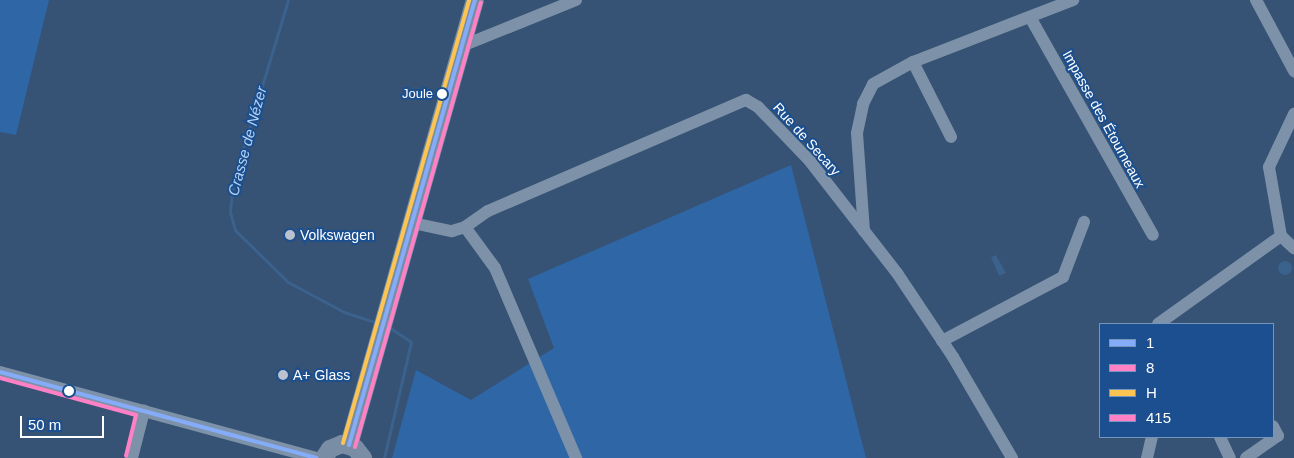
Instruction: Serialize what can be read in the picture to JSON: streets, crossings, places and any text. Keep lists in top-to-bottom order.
{
  "streets": {
    "street": ["Impasse des Étourneaux", "Rue de Secary"]
  },
  "water": ["Crasse de Nézer"],
  "places": ["Joule", "Volkswagen", "A+ Glass"],
  "lines": [
    "transit line 1",
    "transit line H",
    "transit line 8",
    "transit line 415"
  ],
  "legend": [
    "1",
    "8",
    "H",
    "415"
  ],
  "scale_bar": "50 m"
}
